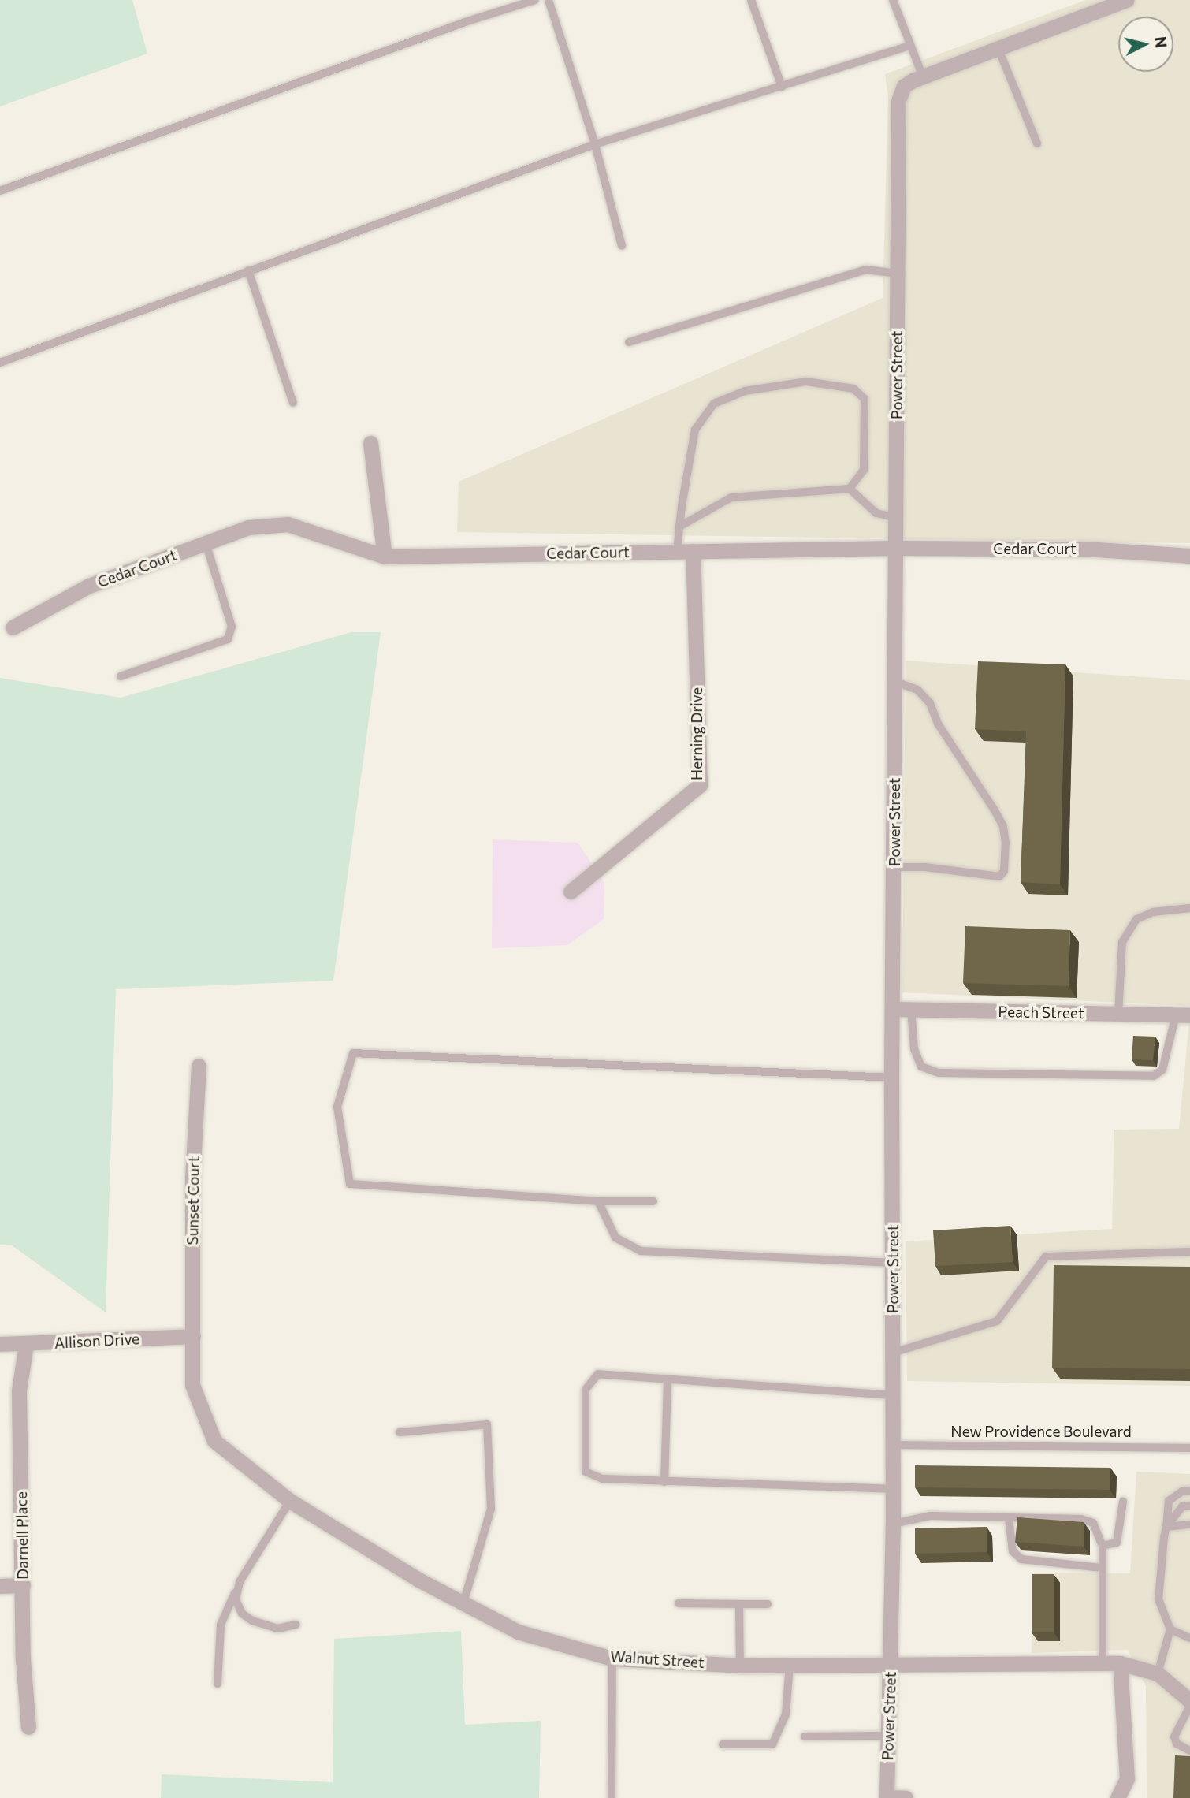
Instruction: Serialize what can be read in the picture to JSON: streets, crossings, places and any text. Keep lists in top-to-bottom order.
{
  "streets": {
    "street": [
      "Power Street",
      "Cedar Court",
      "Herning Drive",
      "Peach Street",
      "Sunset Court",
      "Allison Drive",
      "Darnell Place",
      "Walnut Street"
    ],
    "lane": ["New Providence Boulevard"]
  },
  "crossings": [
    ["Power Street", "Cedar Court"],
    ["Power Street", "Peach Street"],
    ["Power Street", "New Providence Boulevard"],
    ["Power Street", "Walnut Street"],
    ["Cedar Court", "Herning Drive"],
    ["Sunset Court", "Allison Drive"],
    ["Sunset Court", "Walnut Street"],
    ["Allison Drive", "Darnell Place"],
    ["Allison Drive", "Walnut Street"]
  ],
  "north": "right"
}
